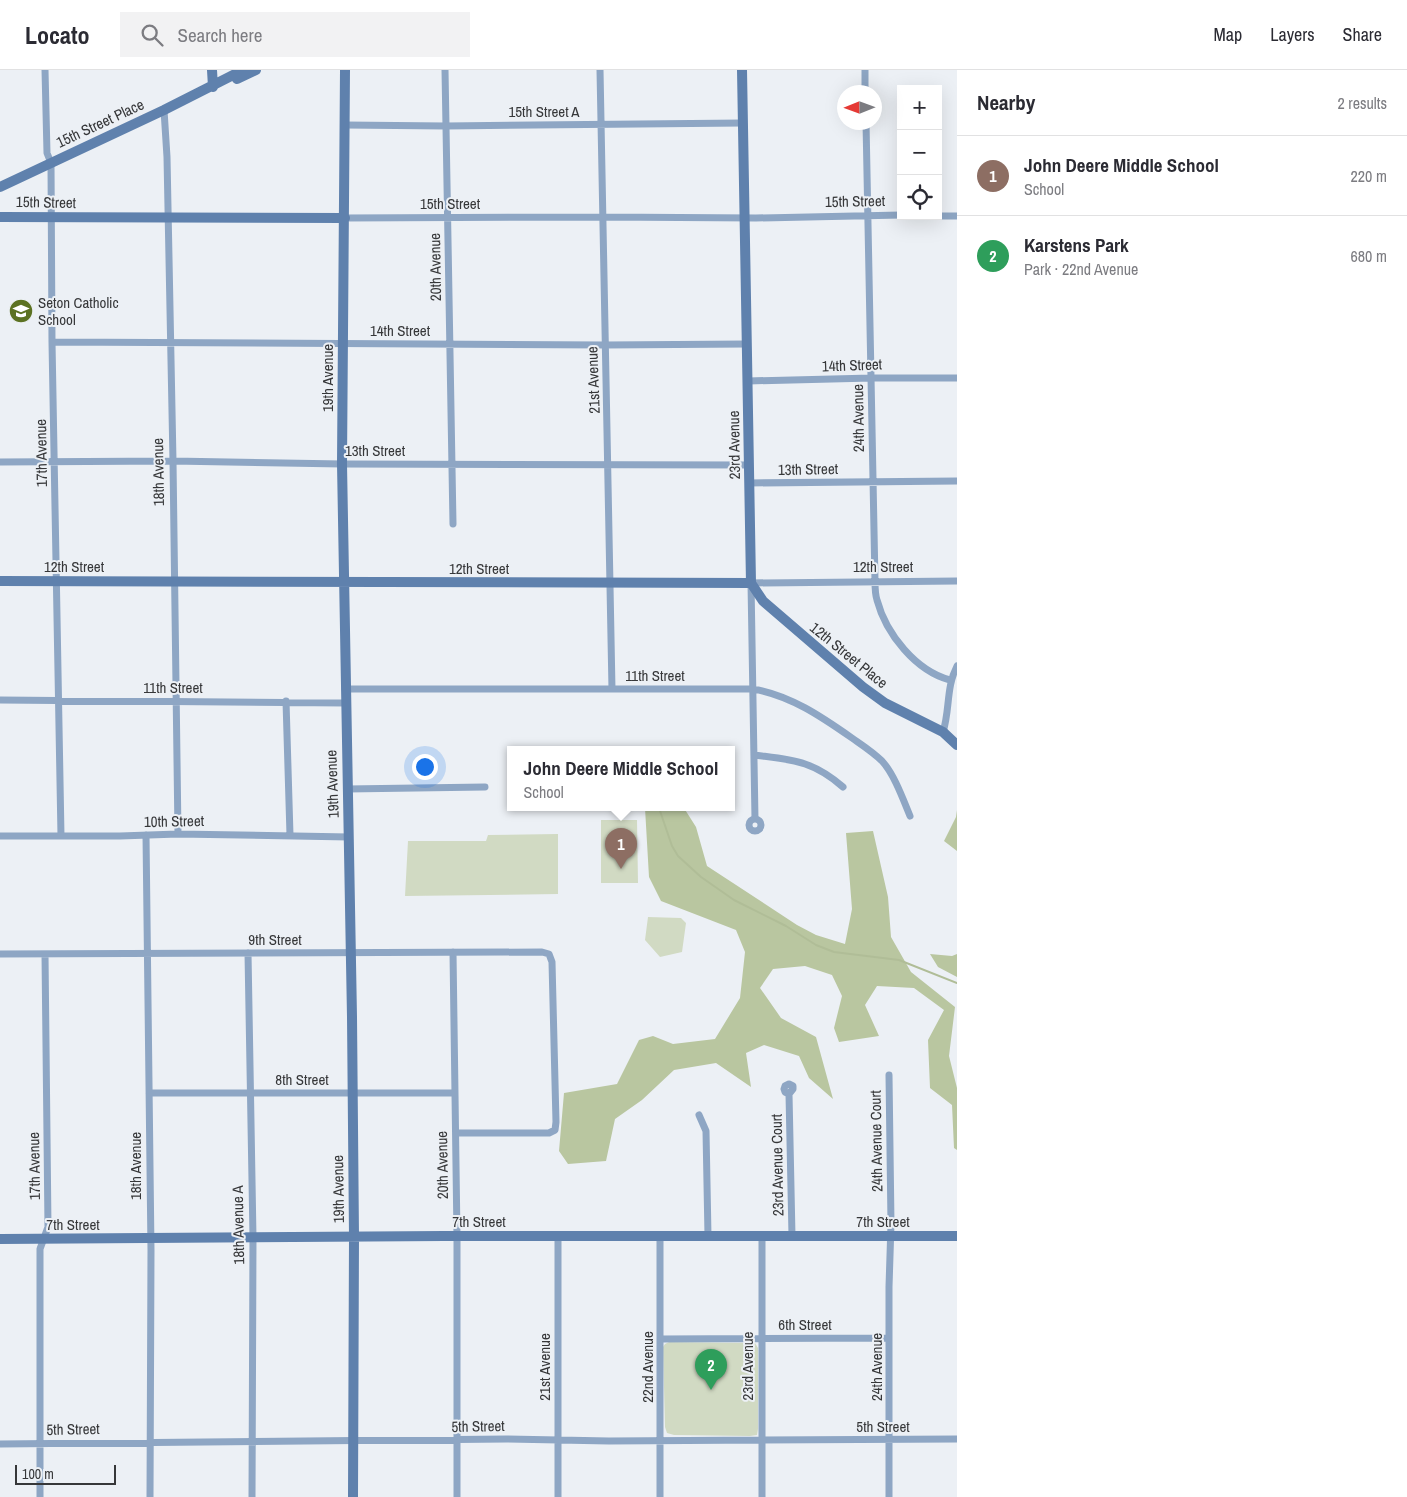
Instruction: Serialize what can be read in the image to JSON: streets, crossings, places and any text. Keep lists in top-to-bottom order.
{
  "streets": {
    "street": [
      "15th Street A",
      "15th Street Place",
      "15th Street",
      "20th Avenue",
      "14th Street",
      "19th Avenue",
      "21st Avenue",
      "24th Avenue",
      "23rd Avenue",
      "13th Street",
      "17th Avenue",
      "18th Avenue",
      "12th Street",
      "12th Street Place",
      "11th Street",
      "10th Street",
      "9th Street",
      "8th Street",
      "24th Avenue Court",
      "23rd Avenue Court",
      "7th Street",
      "18th Avenue A",
      "6th Street",
      "22nd Avenue",
      "5th Street"
    ]
  },
  "crossings": [
    ["15th Street A", "20th Avenue"],
    ["15th Street A", "19th Avenue"],
    ["15th Street A", "21st Avenue"],
    ["15th Street A", "23rd Avenue"],
    ["15th Street Place", "17th Avenue"],
    ["15th Street Place", "18th Avenue"],
    ["15th Street", "20th Avenue"],
    ["15th Street", "19th Avenue"],
    ["15th Street", "21st Avenue"],
    ["15th Street", "24th Avenue"],
    ["15th Street", "23rd Avenue"],
    ["15th Street", "17th Avenue"],
    ["15th Street", "18th Avenue"],
    ["20th Avenue", "14th Street"],
    ["20th Avenue", "13th Street"],
    ["20th Avenue", "9th Street"],
    ["20th Avenue", "8th Street"],
    ["20th Avenue", "7th Street"],
    ["20th Avenue", "5th Street"],
    ["14th Street", "19th Avenue"],
    ["14th Street", "21st Avenue"],
    ["14th Street", "24th Avenue"],
    ["14th Street", "23rd Avenue"],
    ["14th Street", "17th Avenue"],
    ["14th Street", "18th Avenue"],
    ["19th Avenue", "13th Street"],
    ["19th Avenue", "12th Street"],
    ["19th Avenue", "11th Street"],
    ["19th Avenue", "10th Street"],
    ["19th Avenue", "9th Street"],
    ["19th Avenue", "8th Street"],
    ["19th Avenue", "7th Street"],
    ["19th Avenue", "5th Street"],
    ["21st Avenue", "13th Street"],
    ["21st Avenue", "12th Street"],
    ["21st Avenue", "11th Street"],
    ["21st Avenue", "7th Street"],
    ["21st Avenue", "5th Street"],
    ["24th Avenue", "13th Street"],
    ["24th Avenue", "12th Street"],
    ["24th Avenue", "24th Avenue Court"],
    ["24th Avenue", "7th Street"],
    ["24th Avenue", "6th Street"],
    ["24th Avenue", "5th Street"],
    ["23rd Avenue", "13th Street"],
    ["23rd Avenue", "12th Street"],
    ["23rd Avenue", "12th Street Place"],
    ["23rd Avenue", "11th Street"],
    ["23rd Avenue", "7th Street"],
    ["23rd Avenue", "6th Street"],
    ["23rd Avenue", "5th Street"],
    ["13th Street", "17th Avenue"],
    ["13th Street", "18th Avenue"],
    ["17th Avenue", "12th Street"],
    ["17th Avenue", "11th Street"],
    ["17th Avenue", "10th Street"],
    ["17th Avenue", "9th Street"],
    ["17th Avenue", "7th Street"],
    ["17th Avenue", "5th Street"],
    ["18th Avenue", "12th Street"],
    ["18th Avenue", "11th Street"],
    ["18th Avenue", "10th Street"],
    ["18th Avenue", "9th Street"],
    ["18th Avenue", "8th Street"],
    ["18th Avenue", "7th Street"],
    ["18th Avenue", "5th Street"],
    ["12th Street", "12th Street Place"],
    ["9th Street", "18th Avenue A"],
    ["8th Street", "18th Avenue A"],
    ["24th Avenue Court", "7th Street"],
    ["23rd Avenue Court", "7th Street"],
    ["7th Street", "18th Avenue A"],
    ["7th Street", "22nd Avenue"],
    ["18th Avenue A", "5th Street"],
    ["6th Street", "22nd Avenue"],
    ["22nd Avenue", "5th Street"]
  ],
  "places": {
    "school or university": ["Seton Catholic School"]
  },
  "scale_bar": "100 m",
  "north": "left",
  "page": {
    "header": "Locato",
    "search": "Search here",
    "nav": ["Map", "Layers", "Share"],
    "heading": ["Nearby", "2 results"],
    "map_buttons": ["+", "−"],
    "list": [
      {
        "mark": "1",
        "name": "John Deere Middle School",
        "note": "School",
        "value": "220 m"
      },
      {
        "mark": "2",
        "name": "Karstens Park",
        "note": "Park · 22nd Avenue",
        "value": "680 m"
      }
    ],
    "popup": ["John Deere Middle School", "School"],
    "pins": ["1", "2"],
    "scale": "100 m"
  }
}
